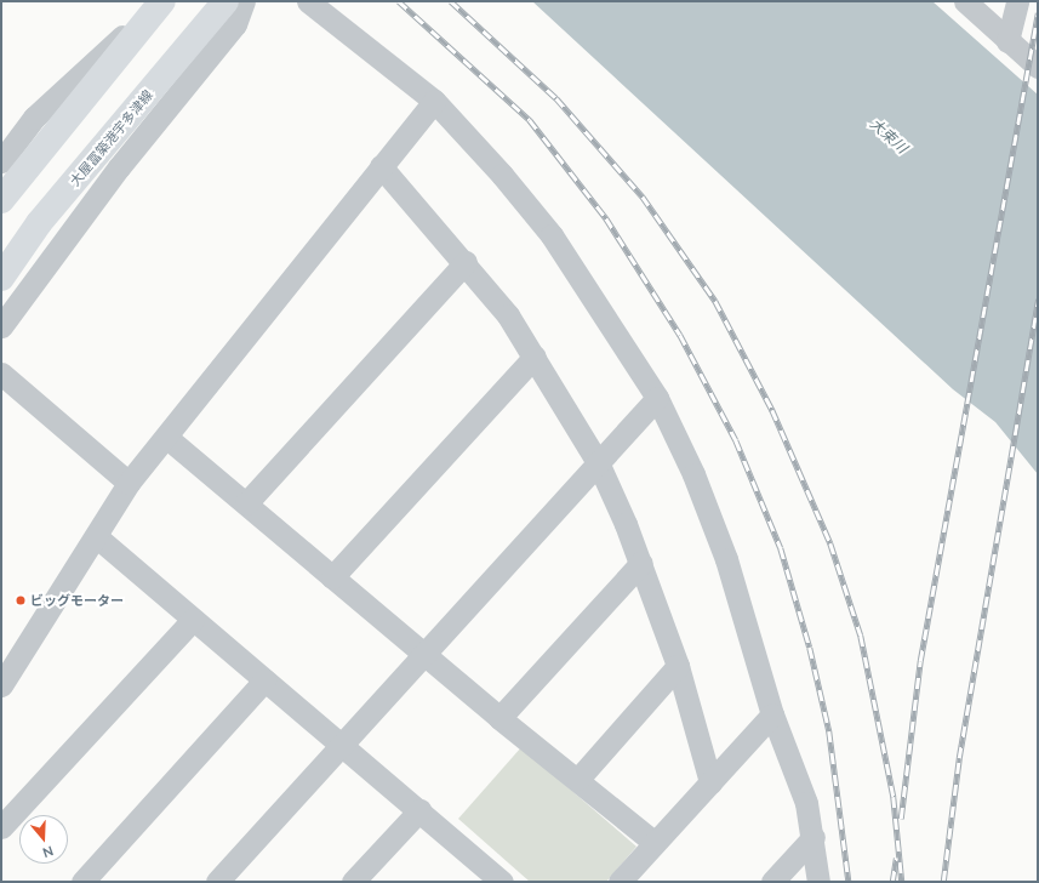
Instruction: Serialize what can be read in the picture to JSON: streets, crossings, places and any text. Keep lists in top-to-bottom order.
{
  "streets": {
    "main road": ["大屋冨築港宇多津線"]
  },
  "water": ["大束川"],
  "places": ["ビッグモーター"],
  "north": "bottom"
}
